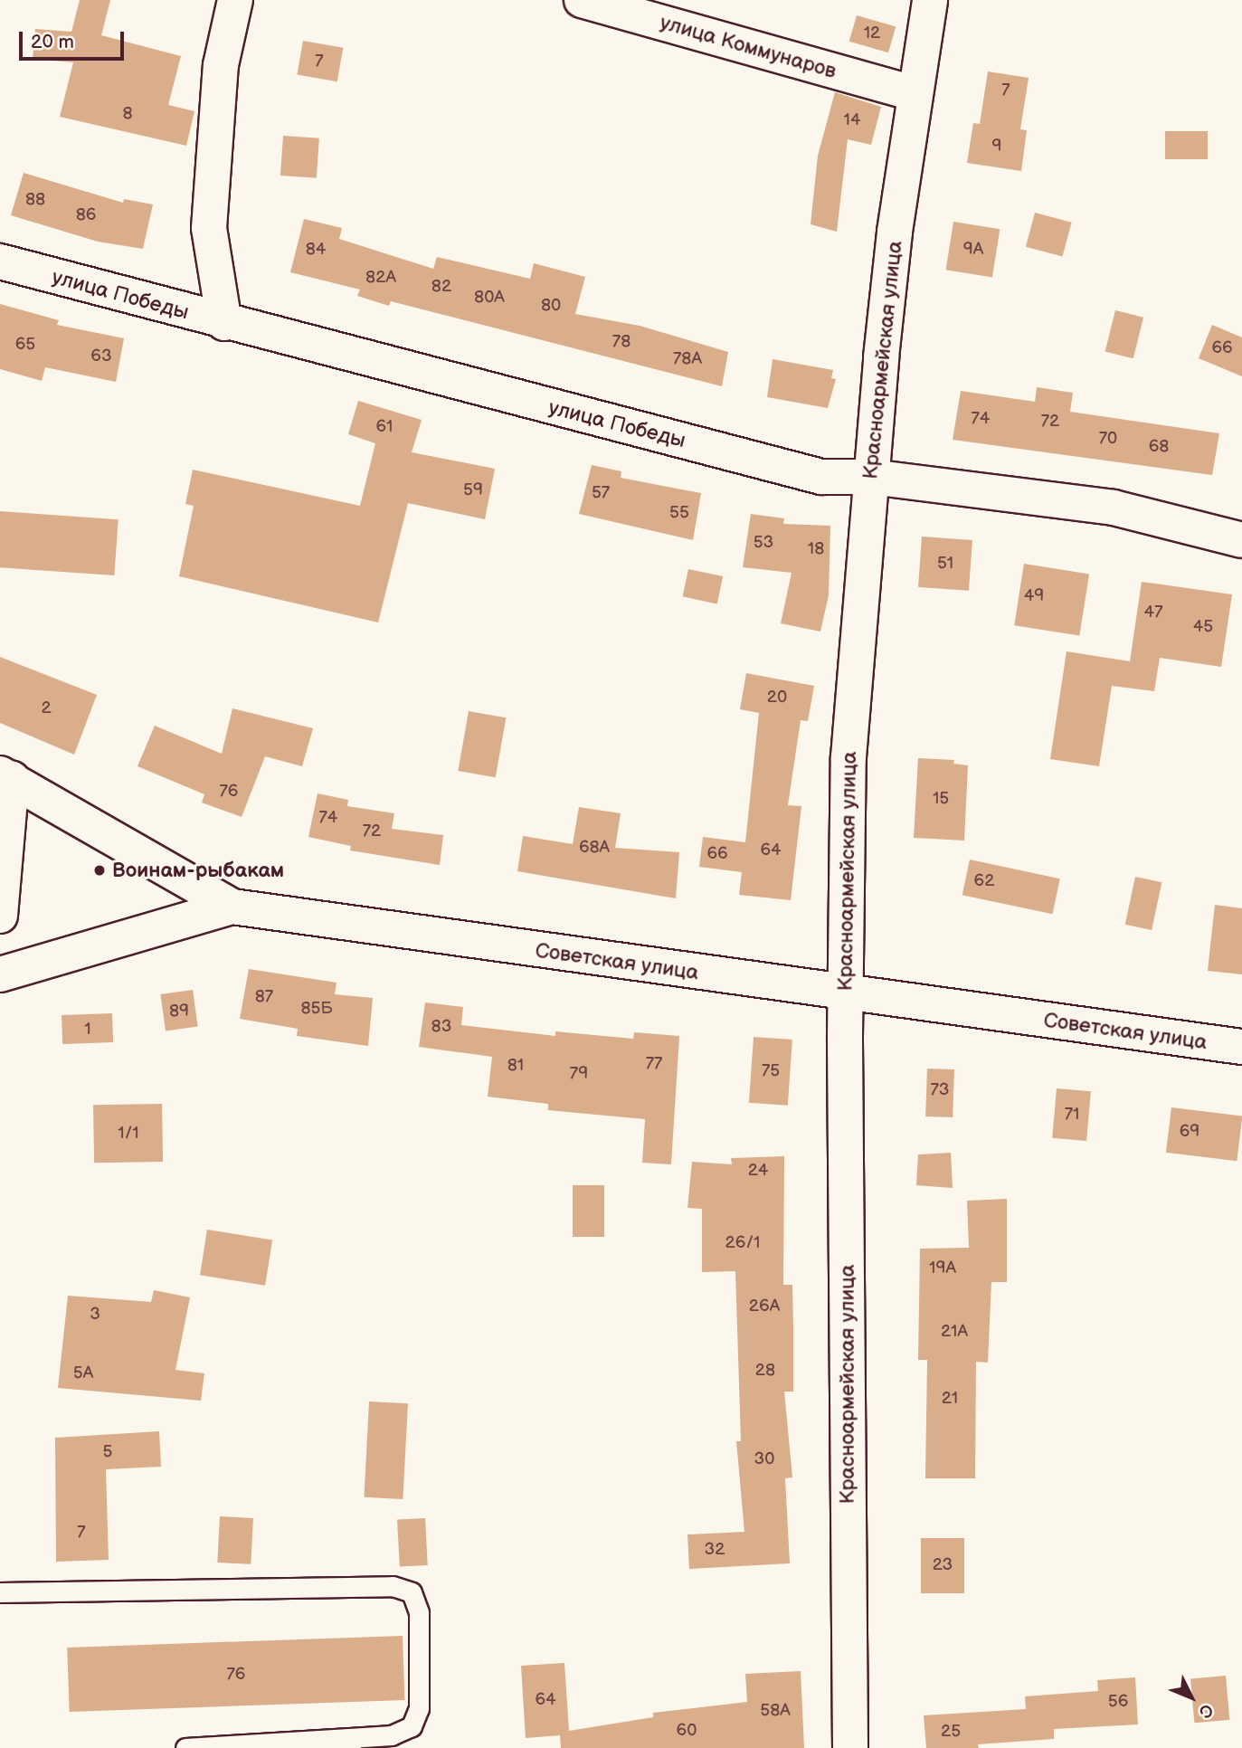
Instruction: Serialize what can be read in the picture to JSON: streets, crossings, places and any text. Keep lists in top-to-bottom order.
{
  "streets": {
    "street": [
      "улица Коммунаров",
      "улица Победы",
      "Красноармейская улица",
      "Советская улица"
    ]
  },
  "crossings": [
    ["улица Коммунаров", "Красноармейская улица"],
    ["улица Победы", "Красноармейская улица"],
    ["Красноармейская улица", "Советская улица"]
  ],
  "places": ["Воинам-рыбакам"],
  "house_numbers": [
    "12",
    "7",
    "7",
    "8",
    "14",
    "9",
    "88",
    "86",
    "84",
    "9А",
    "82А",
    "82",
    "80А",
    "80",
    "78",
    "65",
    "66",
    "63",
    "78А",
    "74",
    "72",
    "61",
    "70",
    "68",
    "59",
    "57",
    "55",
    "53",
    "18",
    "51",
    "49",
    "47",
    "45",
    "20",
    "2",
    "76",
    "15",
    "74",
    "72",
    "68А",
    "64",
    "66",
    "62",
    "87",
    "85Б",
    "89",
    "83",
    "1",
    "77",
    "81",
    "75",
    "79",
    "73",
    "71",
    "69",
    "1/1",
    "24",
    "26/1",
    "19А",
    "26А",
    "3",
    "21А",
    "28",
    "5А",
    "21",
    "5",
    "30",
    "7",
    "32",
    "23",
    "76",
    "64",
    "56",
    "58А",
    "60",
    "25"
  ],
  "scale_bar": "20 m",
  "north": "bottom right"
}
